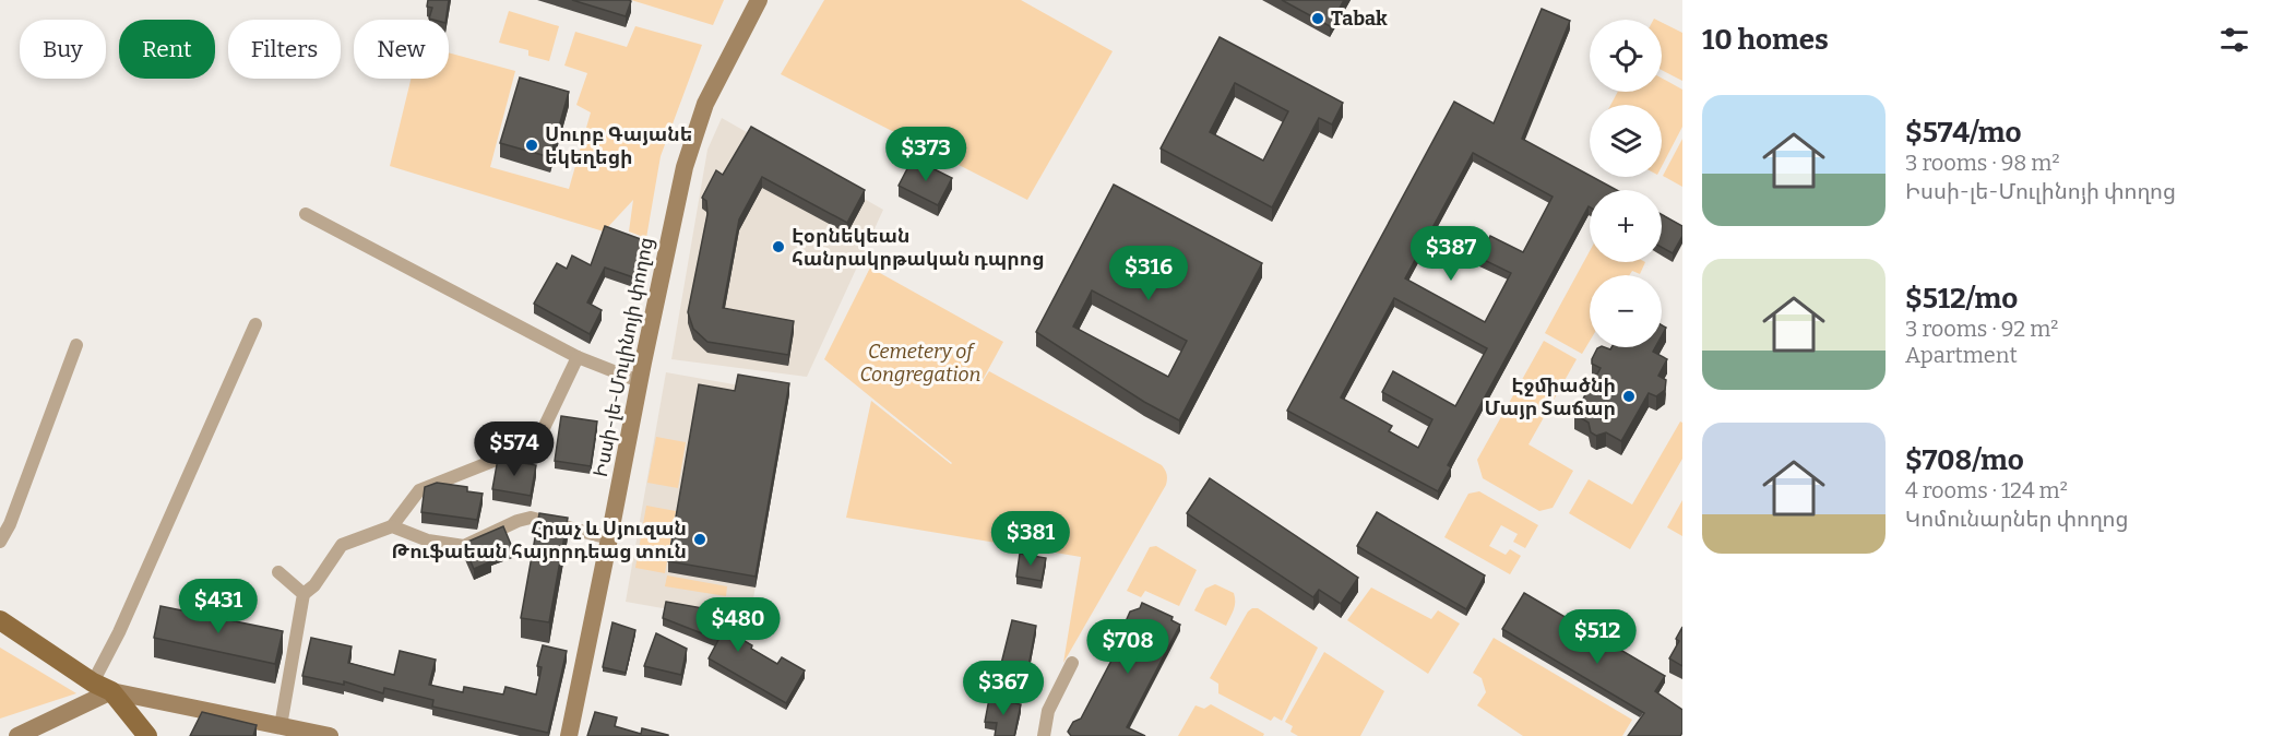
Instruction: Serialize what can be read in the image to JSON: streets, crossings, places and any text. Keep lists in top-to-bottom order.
{
  "streets": {
    "street": ["Իսսի-լե-Մուլինոյի փողոց"]
  },
  "parks": ["Cemetery of Congregation"],
  "places": [
    "Tabak",
    "Սուրբ Գայանե եկեղեցի",
    "Էօրնեկեան հանրակրթական դպրոց",
    "Էջմիածնի Մայր Տաճար",
    "Հրաչ և Սյուզան Թուֆաեան հայորդեաց տուն"
  ],
  "page": {
    "heading": "10 homes",
    "map_buttons": ["+", "−"],
    "chip": [
      "Buy",
      "Rent",
      "Filters",
      "New"
    ],
    "list": [
      {
        "name": "$574/mo",
        "note": "3 rooms · 98 m² · Իսսի-լե-Մուլինոյի փողոց"
      },
      {
        "name": "$512/mo",
        "note": "3 rooms · 92 m² · Apartment"
      },
      {
        "name": "$708/mo",
        "note": "4 rooms · 124 m² · Կոմունարներ փողոց"
      }
    ],
    "price": [
      "$373",
      "$387",
      "$316",
      "$574",
      "$381",
      "$431",
      "$480",
      "$512",
      "$708",
      "$367"
    ]
  }
}
